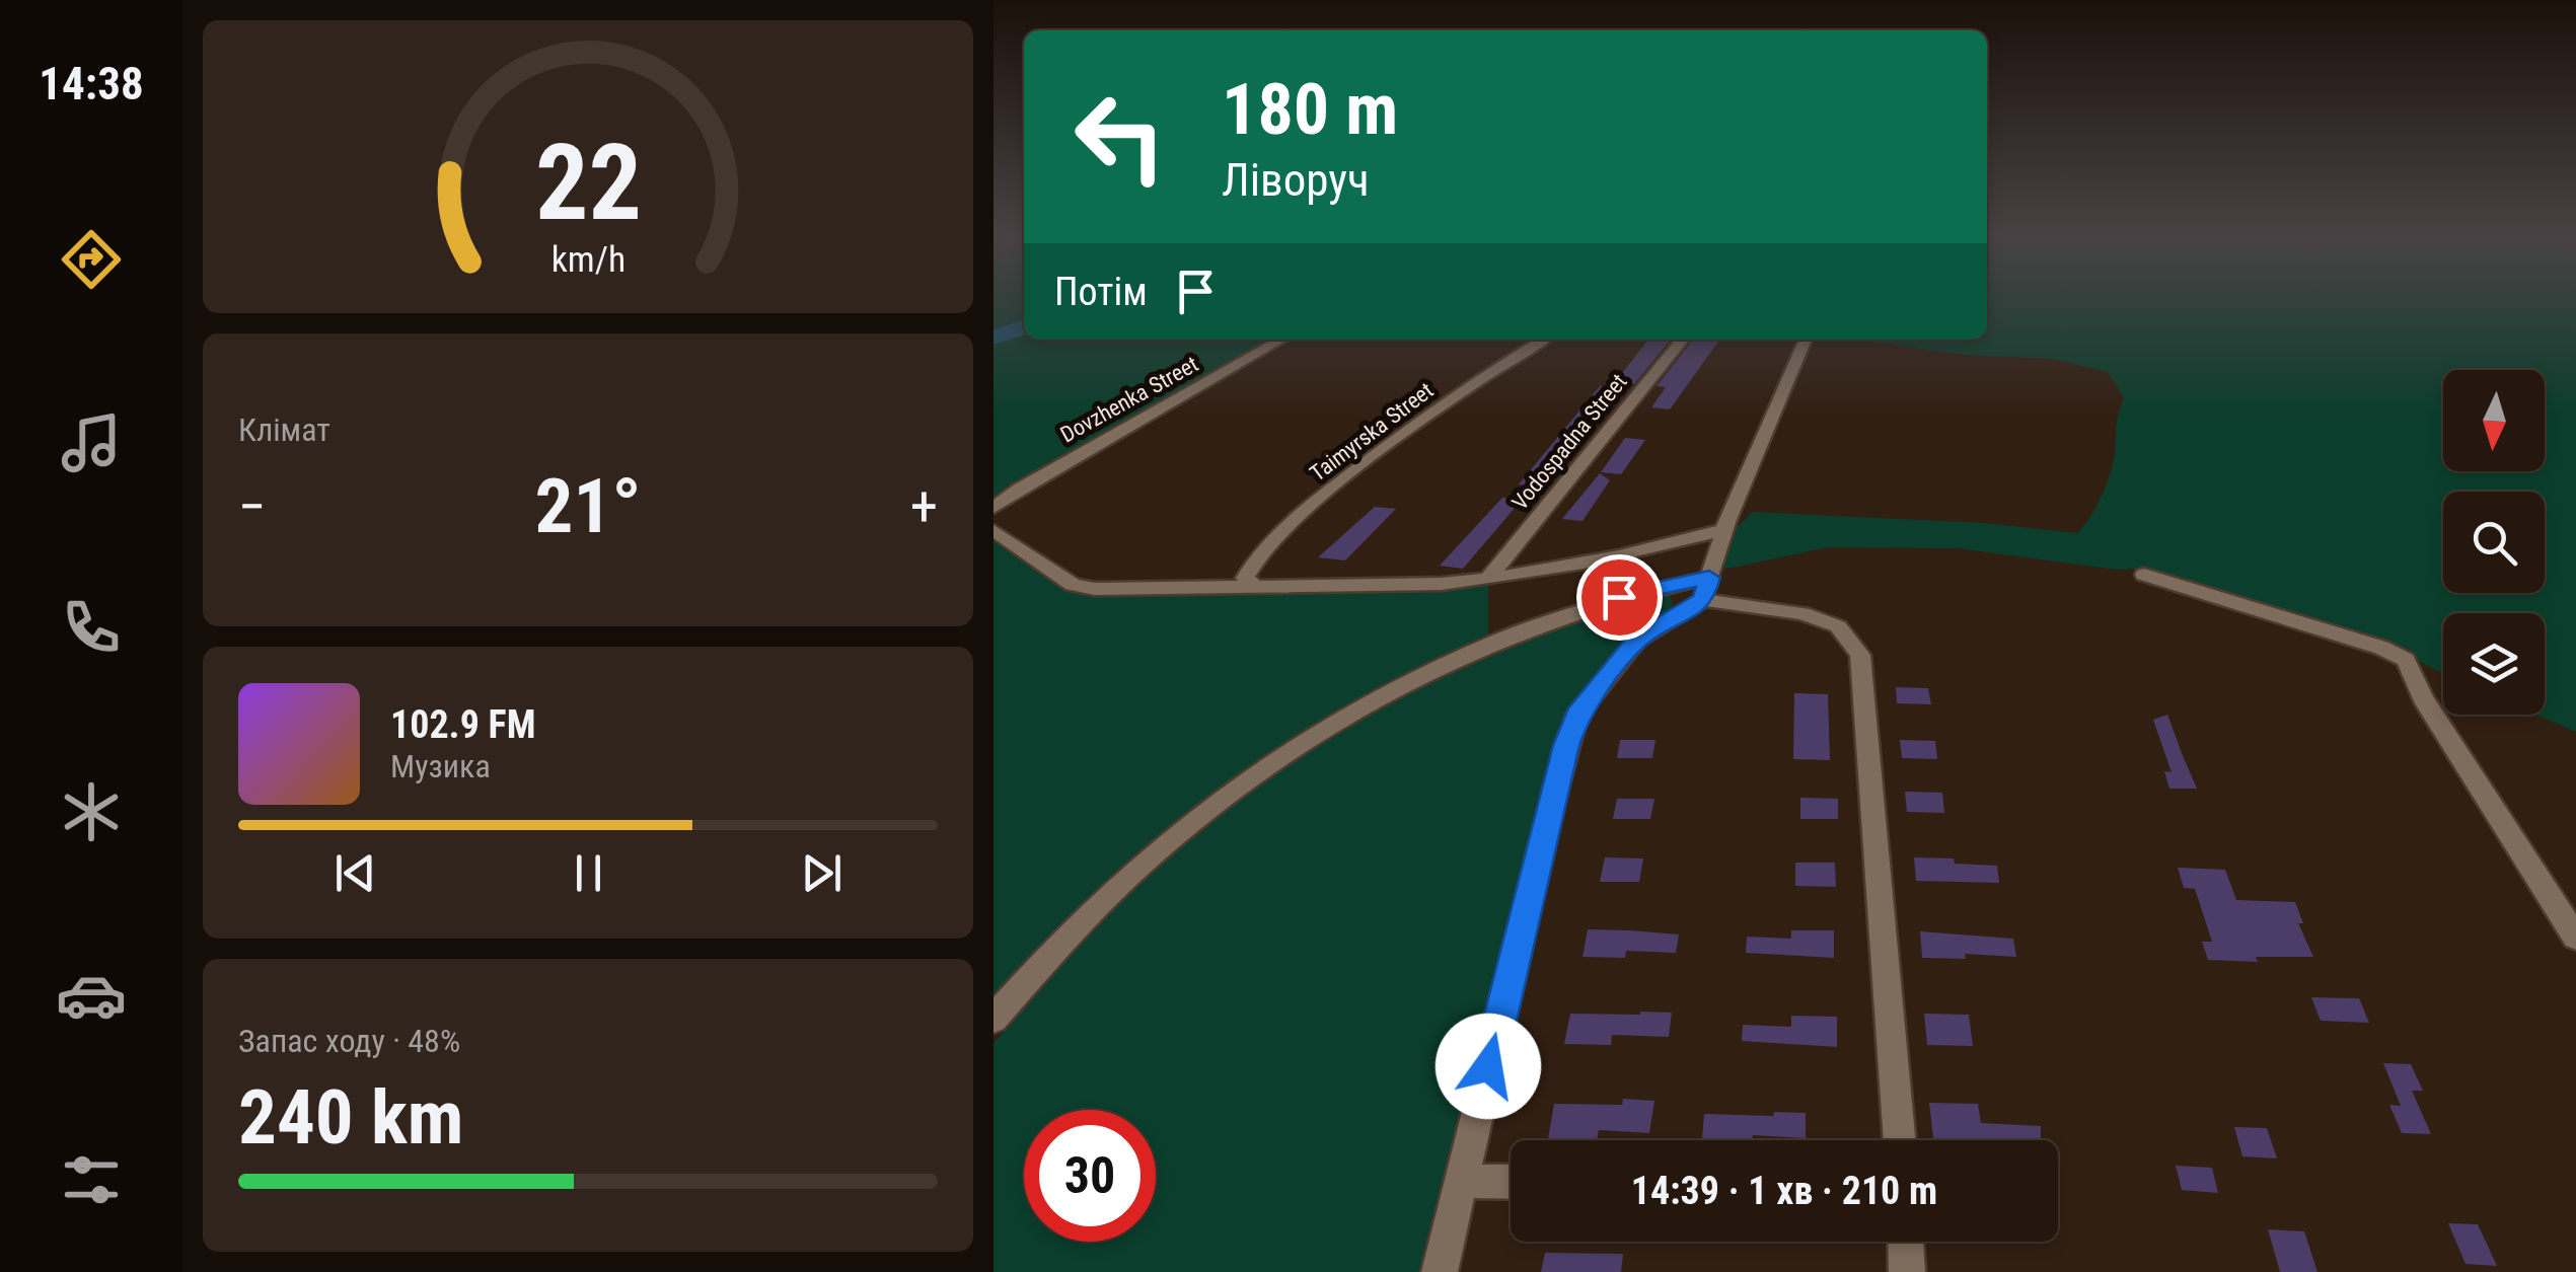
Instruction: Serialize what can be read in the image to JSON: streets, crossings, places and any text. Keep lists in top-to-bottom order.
{
  "streets": {
    "street": ["Dovzhenka Street", "Taimyrska Street", "Vodospadna Street"]
  },
  "north": "bottom",
  "page": {
    "tabs": "14:38",
    "turn": ["180 m", "Ліворуч"],
    "then": "Потім",
    "tile": [
      "Клімат",
      ["Запас ходу · 48%", "240 km"]
    ],
    "heat": ["−", "21°", "+"],
    "song": ["102.9 FM", "Музика"],
    "limit": "30",
    "trip": "14:39 · 1 хв · 210 m",
    "gauge": ["22", "km/h"]
  }
}
